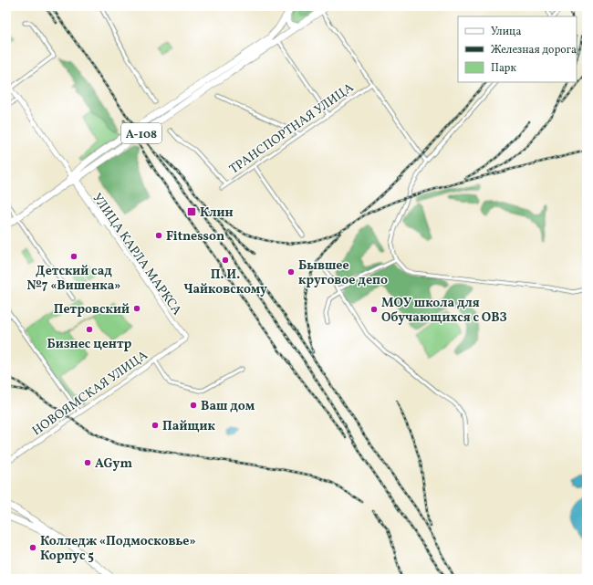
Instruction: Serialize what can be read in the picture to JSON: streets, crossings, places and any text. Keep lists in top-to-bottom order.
{
  "streets": {
    "highway": ["А-108"],
    "street": ["ТРАНСПОРТНАЯ УЛИЦА", "УЛИЦА КАРЛА МАРКСА", "НОВОЯМСКАЯ УЛИЦА"]
  },
  "crossings": [
    ["А-108", "УЛИЦА КАРЛА МАРКСА"],
    ["УЛИЦА КАРЛА МАРКСА", "НОВОЯМСКАЯ УЛИЦА"]
  ],
  "places": {
    "transit": ["Клин"],
    "other": [
      "Fitnesson",
      "Детский сад №7 «Вишенка»",
      "П. И. Чайковскому",
      "Бывшее круговое депо",
      "Петровский",
      "МОУ школа для Обучающихся с ОВЗ",
      "Бизнес центр",
      "Ваш дом",
      "Пайщик",
      "AGym",
      "Колледж «Подмосковье» Корпус 5"
    ]
  },
  "legend": ["Улица", "Железная дорога", "Парк"]
}
